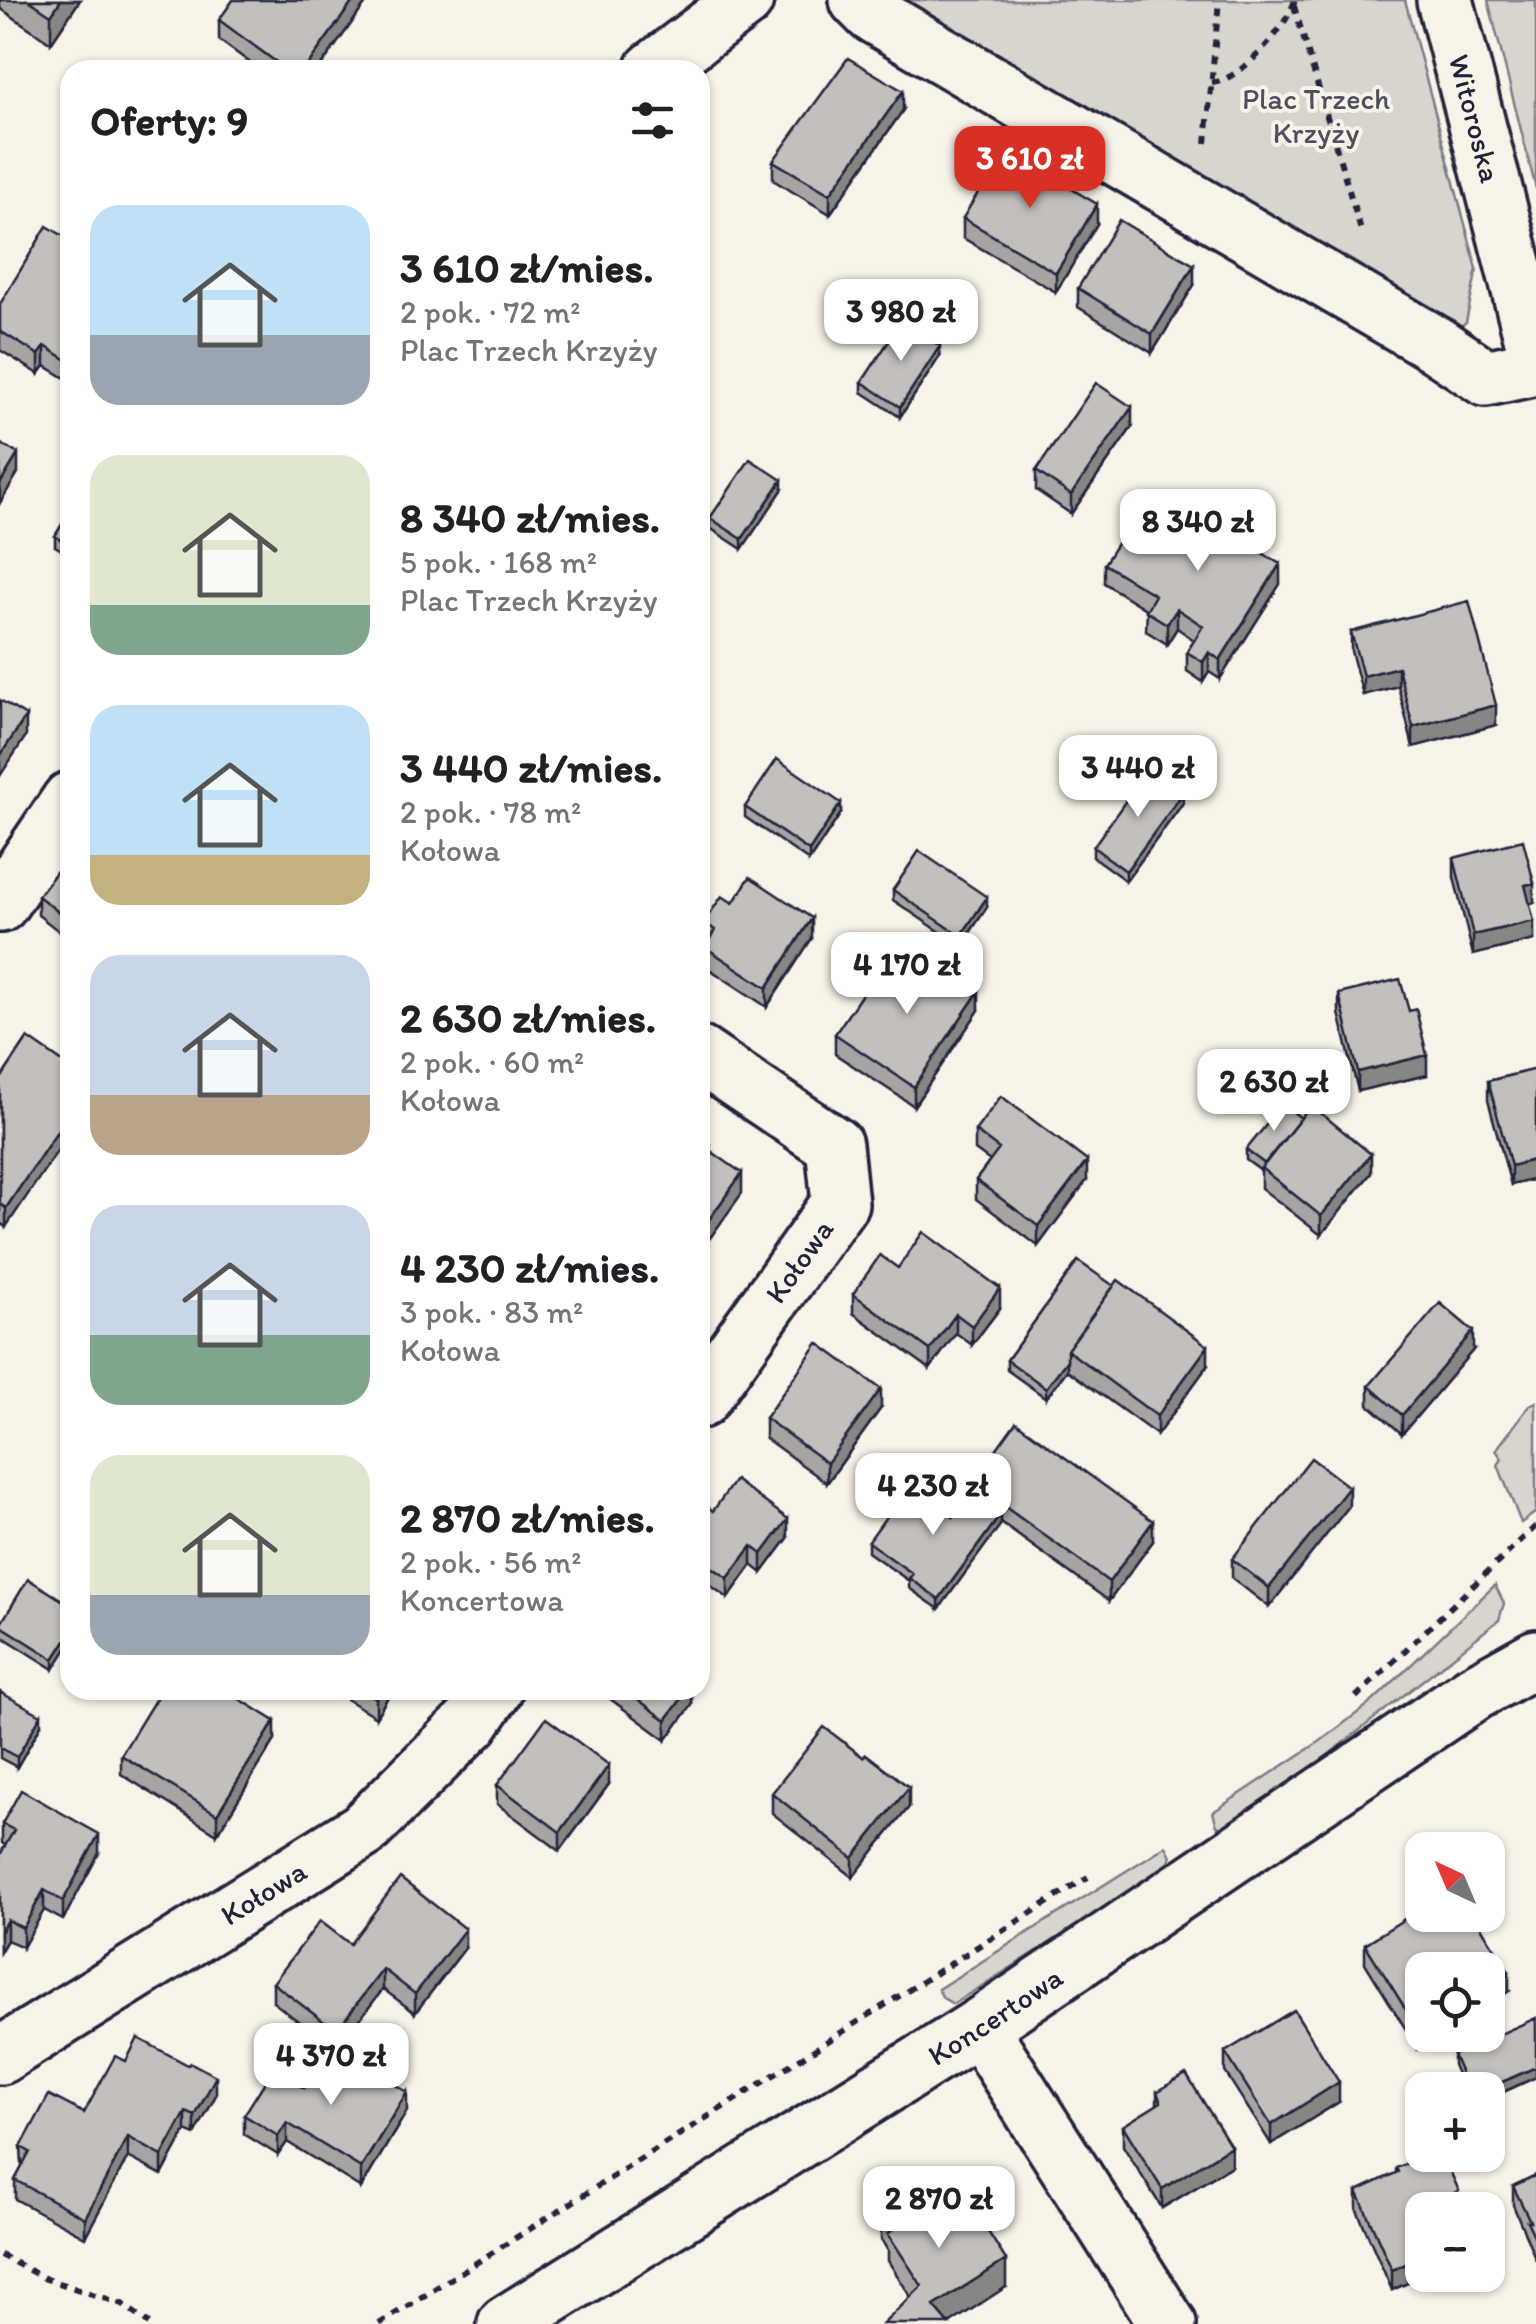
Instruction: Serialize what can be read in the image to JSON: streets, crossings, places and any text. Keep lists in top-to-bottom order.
{
  "streets": {
    "street": ["Witoroska", "Kołowa", "Koncertowa"]
  },
  "parks": ["Plac Trzech Krzyży"],
  "north": "top left",
  "page": {
    "heading": "Oferty: 9",
    "price": [
      "3 610 zł",
      "3 980 zł",
      "8 340 zł",
      "3 440 zł",
      "4 170 zł",
      "2 630 zł",
      "4 230 zł",
      "4 370 zł",
      "2 870 zł"
    ],
    "list": [
      {
        "name": "3 610 zł/mies.",
        "note": "2 pok. · 72 m² · Plac Trzech Krzyży"
      },
      {
        "name": "8 340 zł/mies.",
        "note": "5 pok. · 168 m² · Plac Trzech Krzyży"
      },
      {
        "name": "3 440 zł/mies.",
        "note": "2 pok. · 78 m² · Kołowa"
      },
      {
        "name": "2 630 zł/mies.",
        "note": "2 pok. · 60 m² · Kołowa"
      },
      {
        "name": "4 230 zł/mies.",
        "note": "3 pok. · 83 m² · Kołowa"
      },
      {
        "name": "2 870 zł/mies.",
        "note": "2 pok. · 56 m² · Koncertowa"
      }
    ],
    "map_buttons": ["+", "−"]
  }
}
